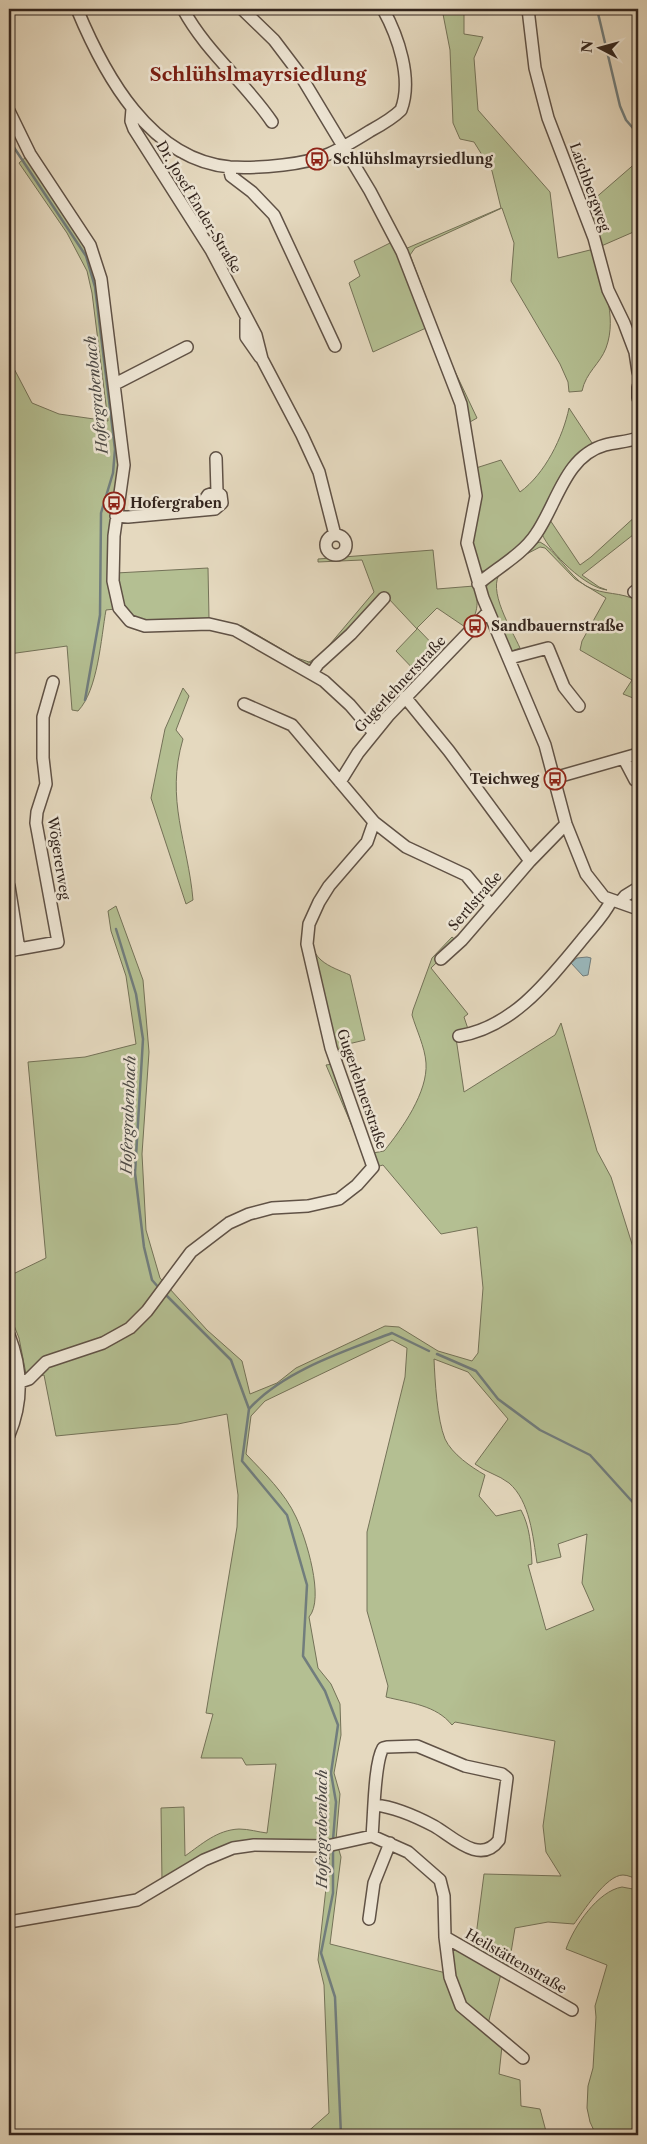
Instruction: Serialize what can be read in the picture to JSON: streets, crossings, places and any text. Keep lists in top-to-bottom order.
{
  "streets": {
    "street": [
      "Laichbergweg",
      "Dr. Josef Ender-Straße",
      "Gugerlehnerstraße",
      "Wögererweg",
      "Sertlstraße",
      "Heilstättenstraße"
    ]
  },
  "districts": ["Schlühslmayrsiedlung"],
  "water": ["Hofergrabenbach"],
  "places": {
    "bus stop": [
      "Schlühslmayrsiedlung",
      "Hofergraben",
      "Sandbauernstraße",
      "Teichweg"
    ]
  },
  "north": "left"
}
